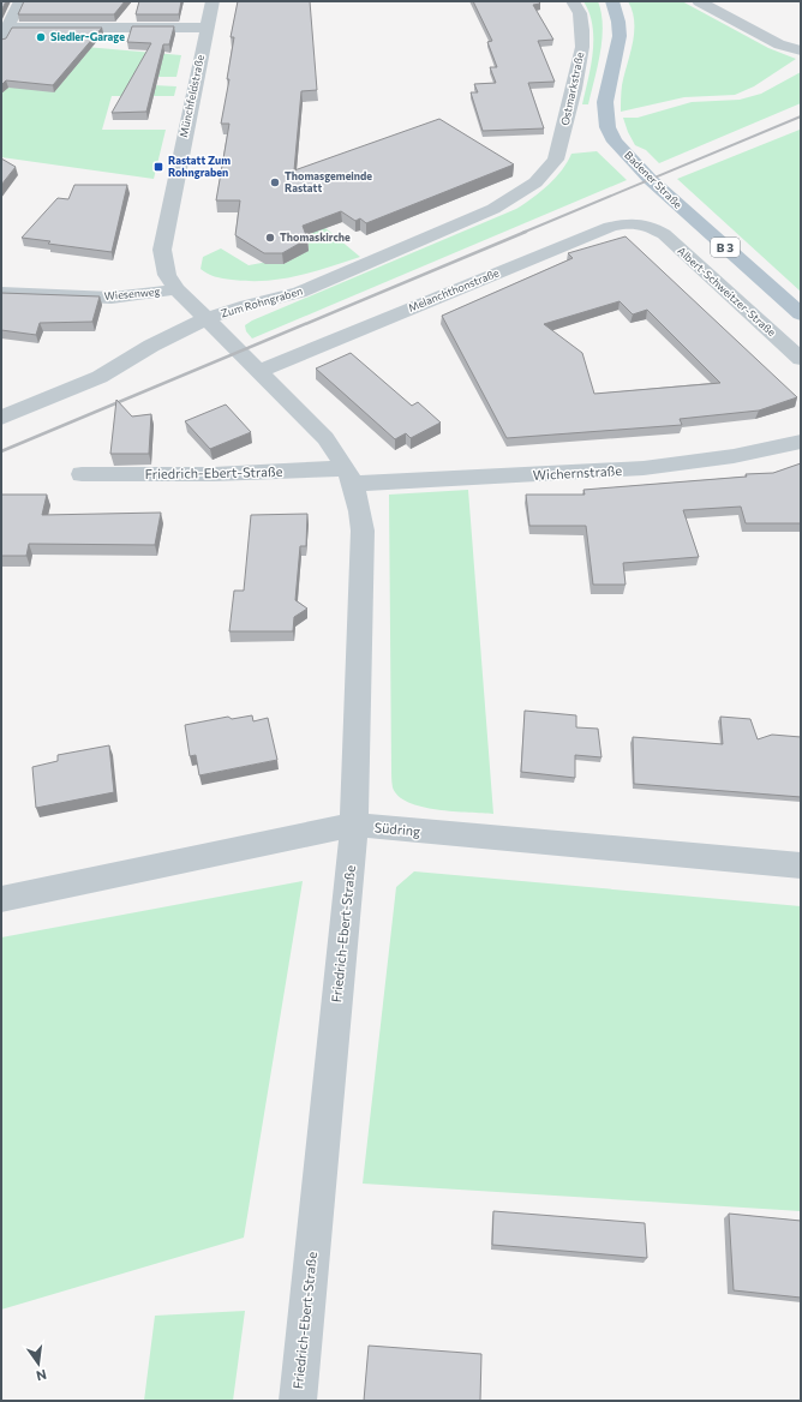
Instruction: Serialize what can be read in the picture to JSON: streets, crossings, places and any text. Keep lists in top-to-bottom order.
{
  "streets": {
    "main road": ["Badener Straße", "B 3"],
    "street": [
      "Ostmarkstraße",
      "Münchfeldstraße",
      "Melanchthonstraße",
      "Albert-Schweitzer-Straße",
      "Wiesenweg",
      "Zum Rohngraben",
      "Friedrich-Ebert-Straße",
      "Wichernstraße",
      "Südring"
    ]
  },
  "crossings": [
    ["Ostmarkstraße", "Zum Rohngraben"],
    ["Münchfeldstraße", "Wiesenweg"],
    ["Münchfeldstraße", "Zum Rohngraben"],
    ["Münchfeldstraße", "Friedrich-Ebert-Straße"],
    ["Melanchthonstraße", "Albert-Schweitzer-Straße"],
    ["Melanchthonstraße", "Friedrich-Ebert-Straße"],
    ["Zum Rohngraben", "Friedrich-Ebert-Straße"],
    ["Friedrich-Ebert-Straße", "Wichernstraße"],
    ["Friedrich-Ebert-Straße", "Südring"]
  ],
  "places": {
    "other": ["Siedler-Garage", "Thomasgemeinde Rastatt", "Thomaskirche"],
    "transit": ["Rastatt Zum Rohngraben"]
  },
  "north": "bottom"
}
